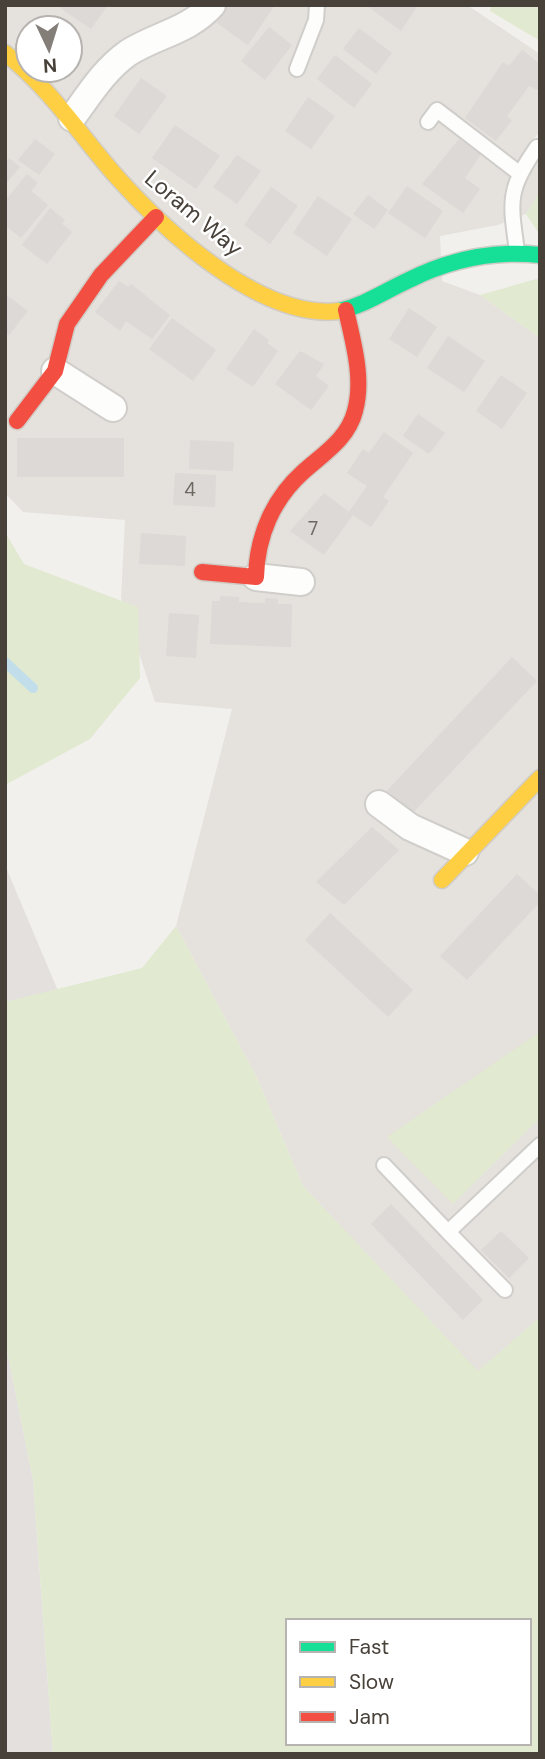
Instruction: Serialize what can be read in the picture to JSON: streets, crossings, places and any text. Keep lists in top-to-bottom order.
{
  "streets": {
    "street": ["Loram Way"]
  },
  "house_numbers": ["4", "7"],
  "legend": ["Fast", "Slow", "Jam"],
  "north": "bottom"
}
